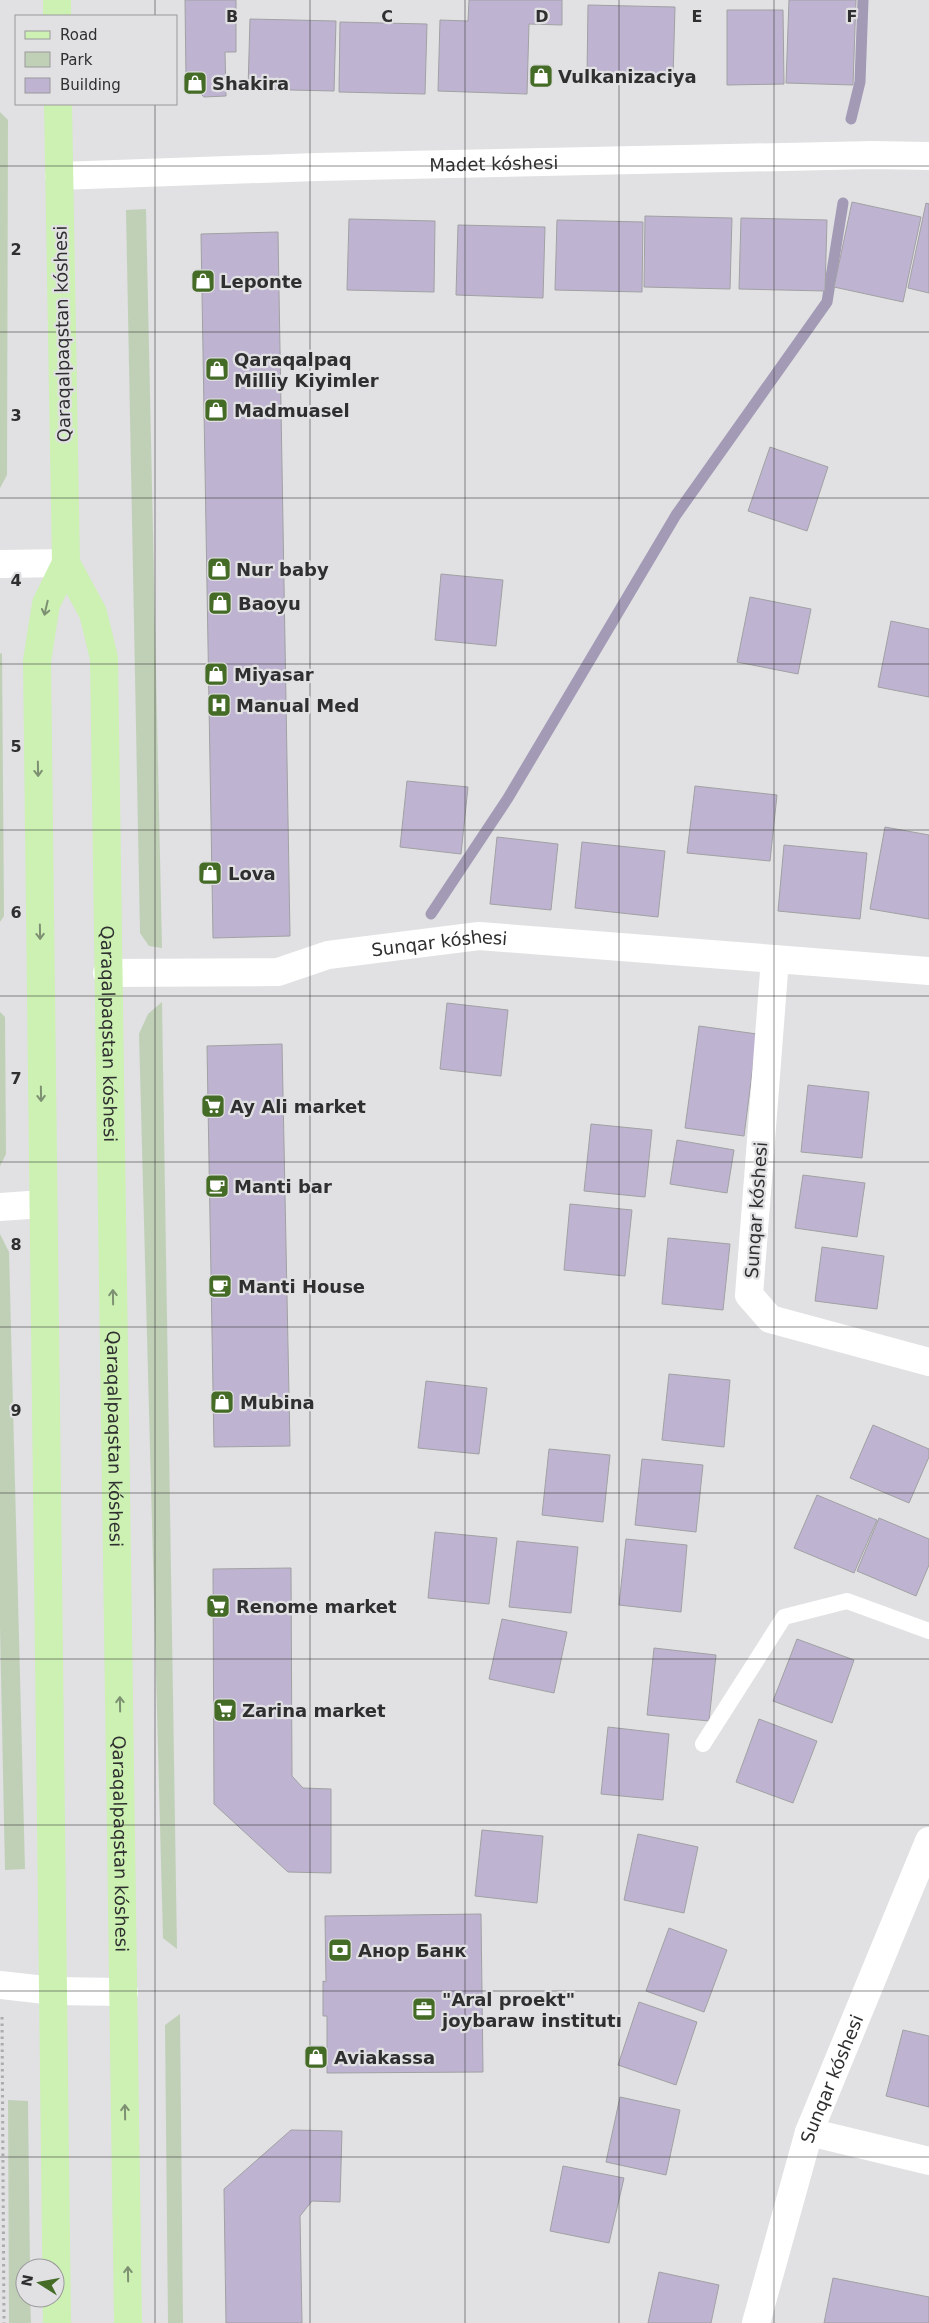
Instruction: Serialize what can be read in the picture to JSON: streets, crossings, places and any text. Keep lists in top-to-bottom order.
{
  "streets": {
    "main road": ["Qaraqalpaqstan kóshesi"],
    "street": ["Madet kóshesi", "Sunqar kóshesi"]
  },
  "crossings": [
    ["Madet kóshesi", "Qaraqalpaqstan kóshesi"],
    ["Qaraqalpaqstan kóshesi", "Sunqar kóshesi"]
  ],
  "places": {
    "shop": [
      "Vulkanizaciya",
      "Shakira",
      "Leponte",
      "Qaraqalpaq Milliy Kiyimler",
      "Madmuasel",
      "Nur baby",
      "Baoyu",
      "Miyasar",
      "Lova",
      "Mubina",
      "Aviakassa"
    ],
    "hospital": ["Manual Med"],
    "supermarket": ["Ay Ali market", "Renome market", "Zarina market"],
    "cafe": ["Manti bar", "Manti House"],
    "bank": ["Анор Банк"],
    "office": ["\"Aral proekt\" joybaraw institutı"]
  },
  "legend": ["Road", "Park", "Building"],
  "north": "left",
  "grid": {
    "columns": [
      "B",
      "C",
      "D",
      "E",
      "F"
    ],
    "rows": [
      "2",
      "3",
      "4",
      "5",
      "6",
      "7",
      "8",
      "9"
    ]
  }
}
